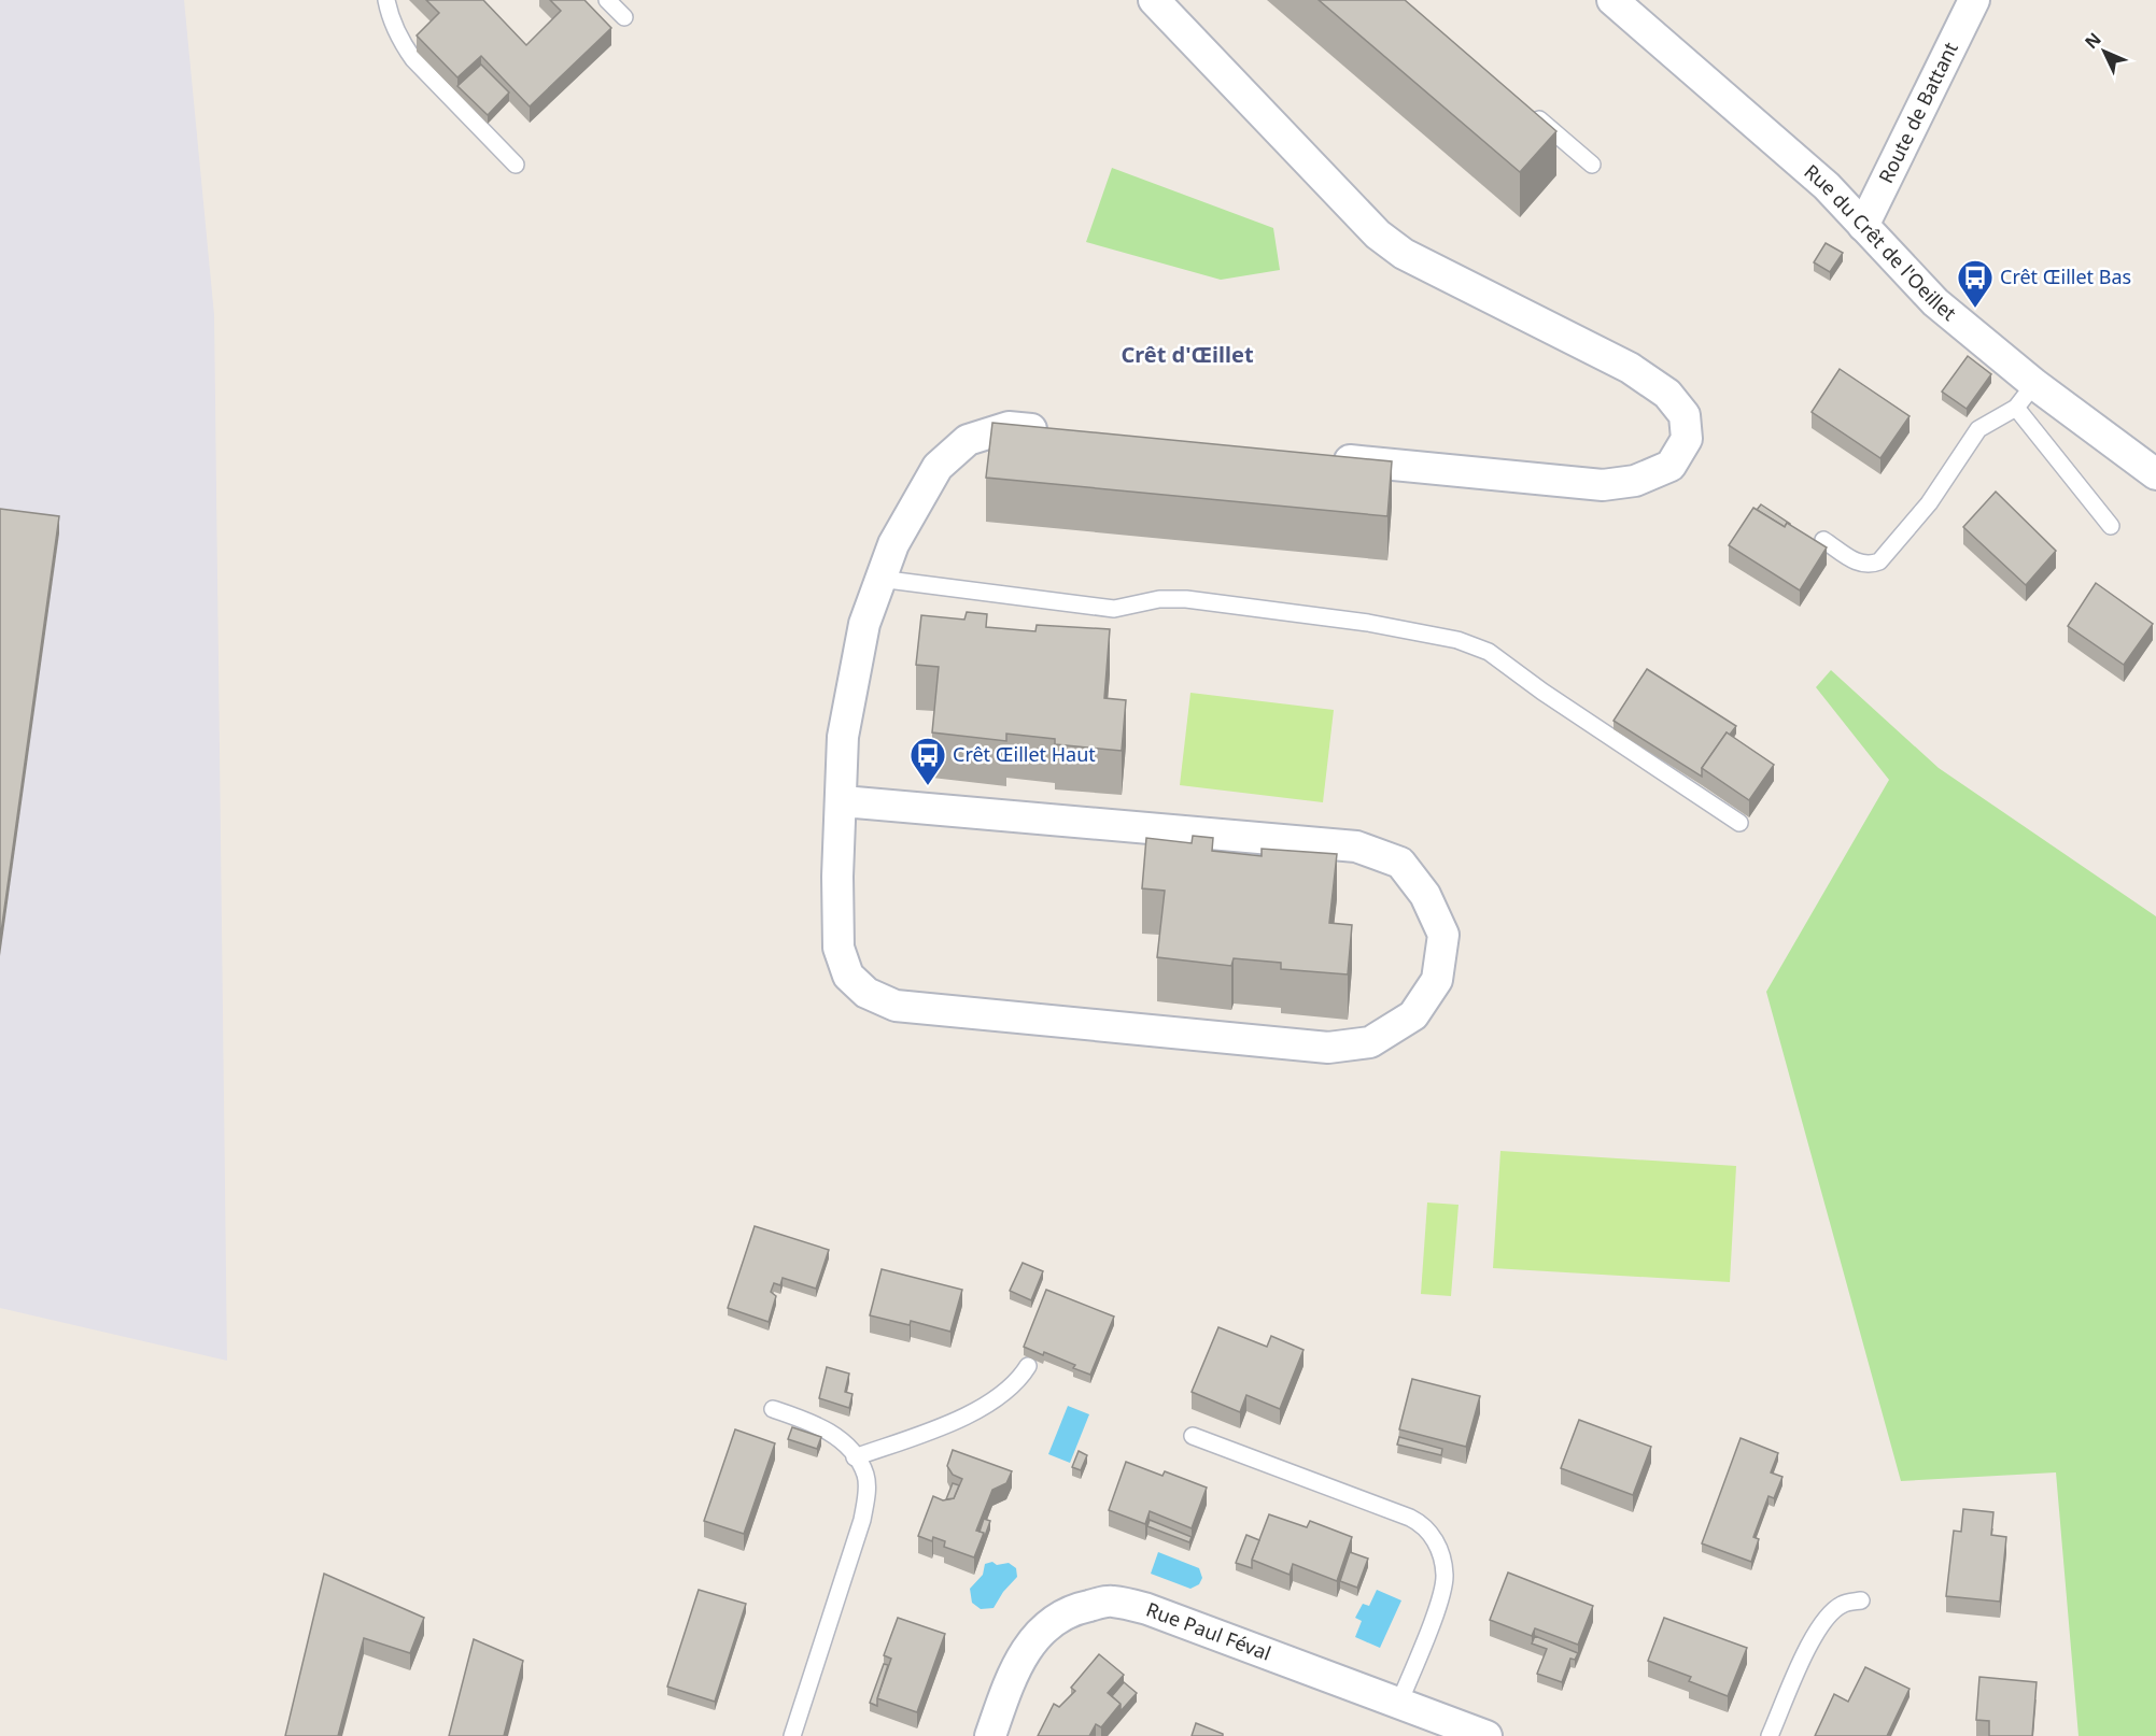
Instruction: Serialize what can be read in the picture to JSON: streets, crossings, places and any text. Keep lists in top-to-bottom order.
{
  "streets": {
    "street": ["Route de Battant", "Rue du Crêt de l'Oeillet", "Rue Paul Féval"]
  },
  "crossings": [
    ["Route de Battant", "Rue du Crêt de l'Oeillet"]
  ],
  "districts": ["Crêt d'Œillet"],
  "places": {
    "bus stop": ["Crêt Œillet Bas", "Crêt Œillet Haut"]
  },
  "north": "top left"
}
